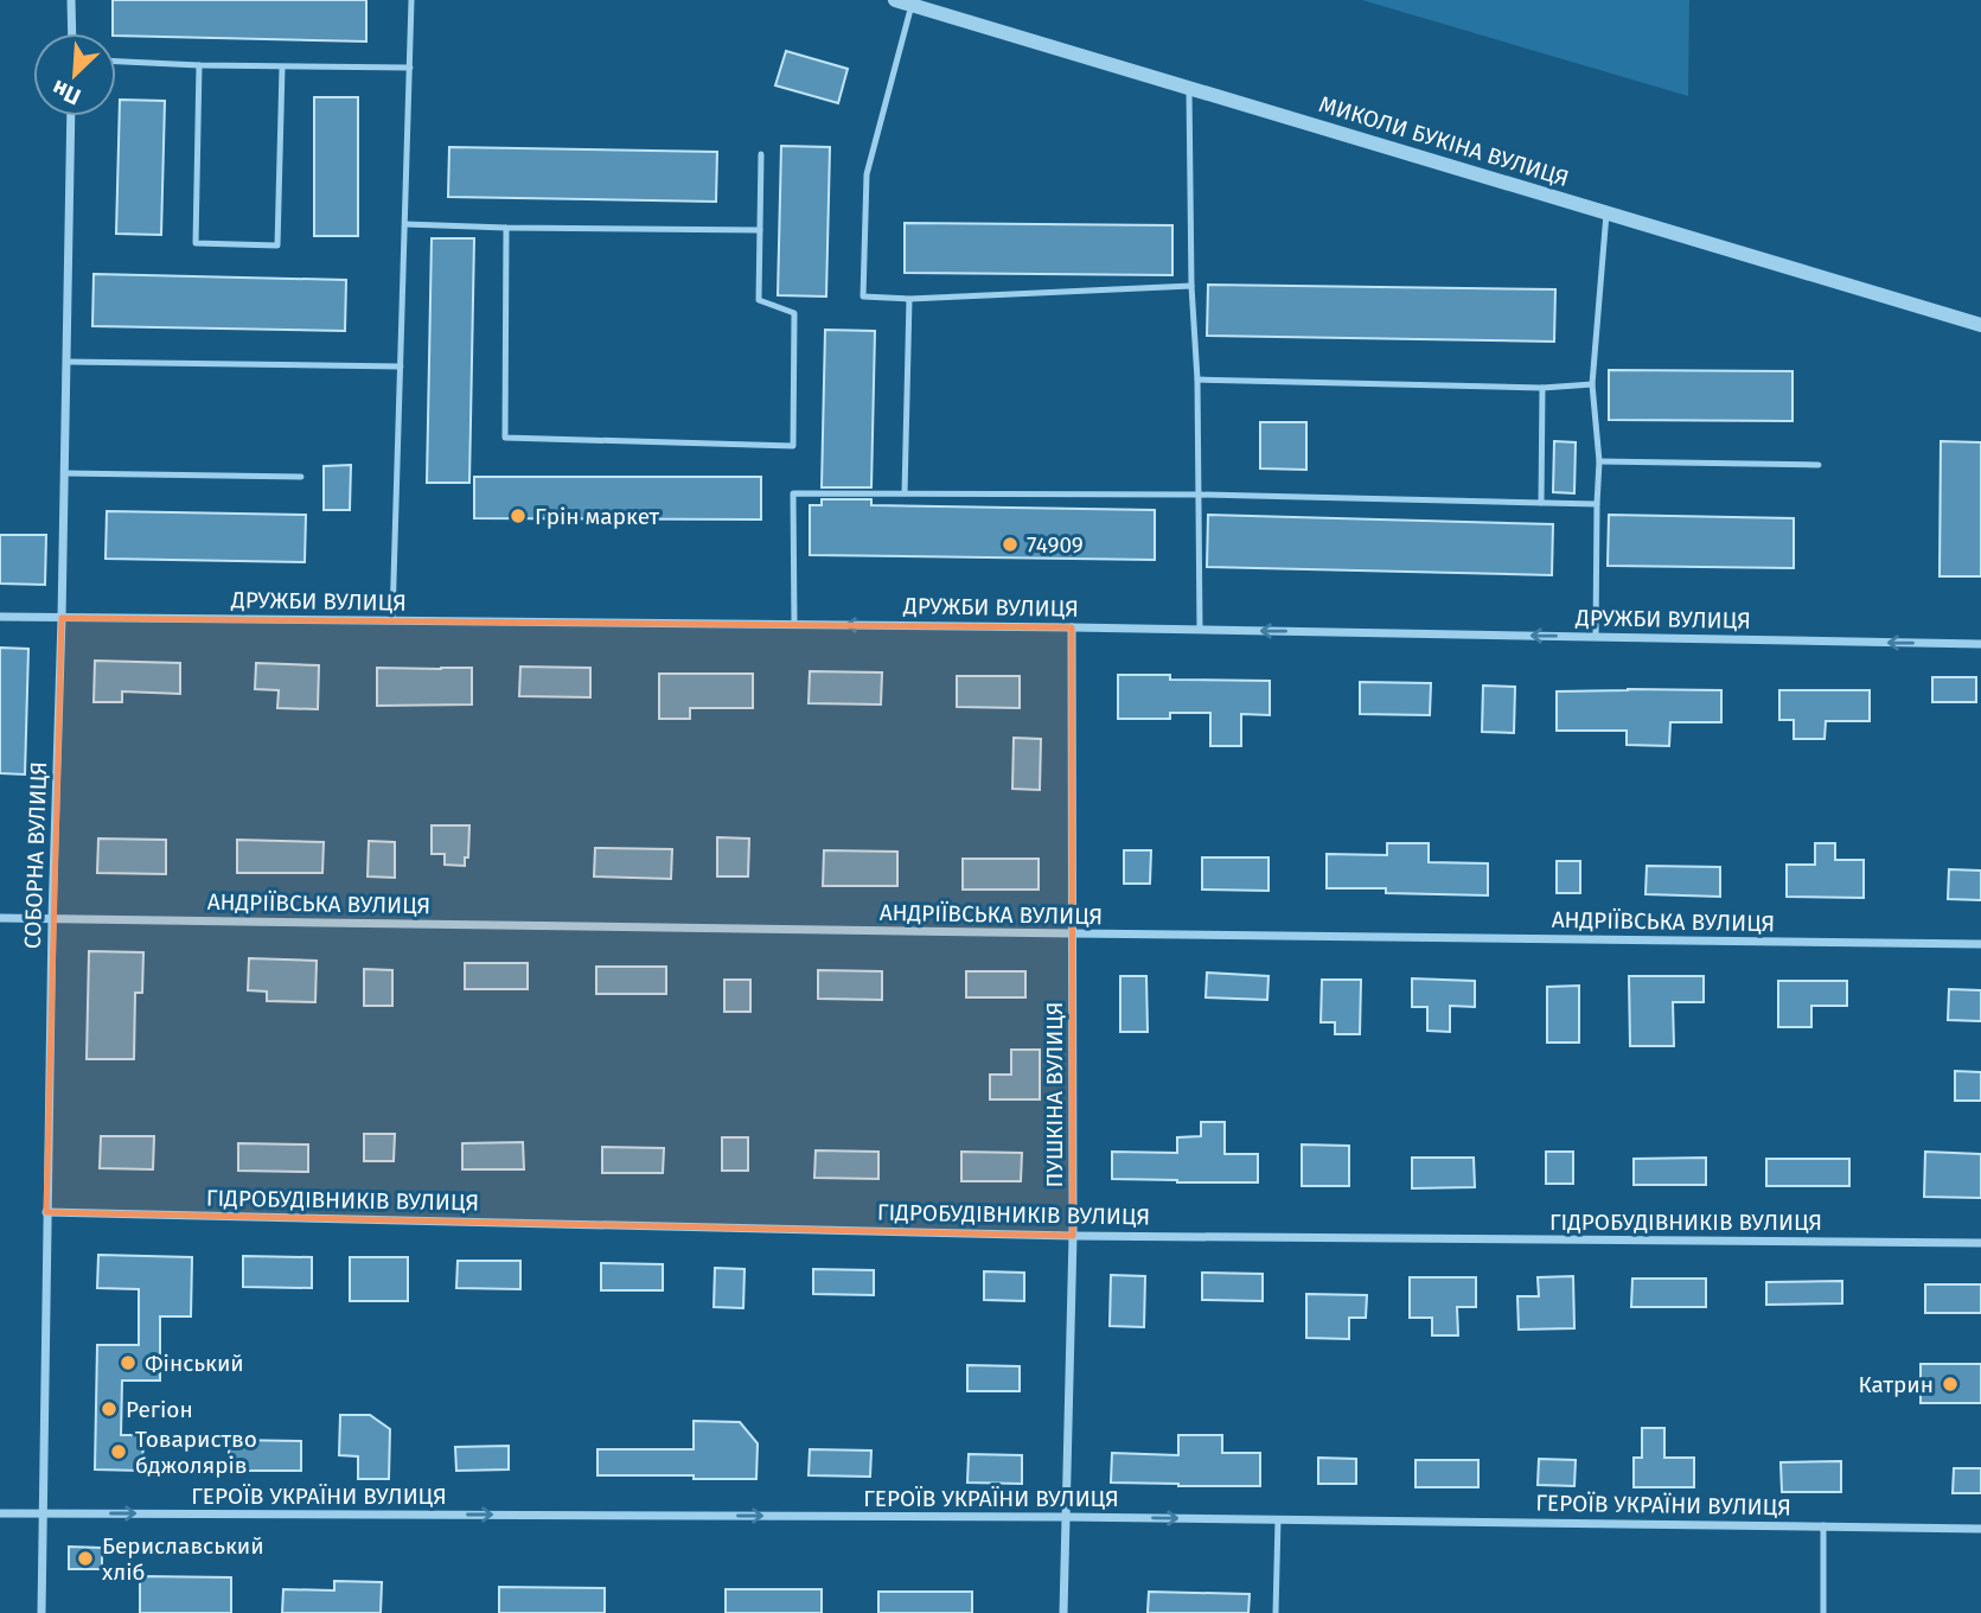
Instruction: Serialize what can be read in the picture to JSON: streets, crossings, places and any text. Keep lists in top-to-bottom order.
{
  "streets": {
    "street": [
      "МИКОЛИ БУКІНА ВУЛИЦЯ",
      "ДРУЖБИ ВУЛИЦЯ",
      "СОБОРНА ВУЛИЦЯ",
      "АНДРІЇВСЬКА ВУЛИЦЯ",
      "ПУШКІНА ВУЛИЦЯ",
      "ГІДРОБУДІВНИКІВ ВУЛИЦЯ",
      "ГЕРОЇВ УКРАЇНИ ВУЛИЦЯ"
    ]
  },
  "crossings": [
    ["ДРУЖБИ ВУЛИЦЯ", "СОБОРНА ВУЛИЦЯ"],
    ["ДРУЖБИ ВУЛИЦЯ", "ПУШКІНА ВУЛИЦЯ"],
    ["СОБОРНА ВУЛИЦЯ", "АНДРІЇВСЬКА ВУЛИЦЯ"],
    ["СОБОРНА ВУЛИЦЯ", "ГІДРОБУДІВНИКІВ ВУЛИЦЯ"],
    ["СОБОРНА ВУЛИЦЯ", "ГЕРОЇВ УКРАЇНИ ВУЛИЦЯ"],
    ["АНДРІЇВСЬКА ВУЛИЦЯ", "ПУШКІНА ВУЛИЦЯ"],
    ["ПУШКІНА ВУЛИЦЯ", "ГІДРОБУДІВНИКІВ ВУЛИЦЯ"],
    ["ПУШКІНА ВУЛИЦЯ", "ГЕРОЇВ УКРАЇНИ ВУЛИЦЯ"]
  ],
  "one_way": ["ДРУЖБИ ВУЛИЦЯ", "ГЕРОЇВ УКРАЇНИ ВУЛИЦЯ"],
  "places": [
    "Грін маркет",
    "74909",
    "Фінський",
    "Катрин",
    "Регіон",
    "Товариство бджолярів",
    "Бериславський хліб"
  ],
  "north": "bottom left"
}
